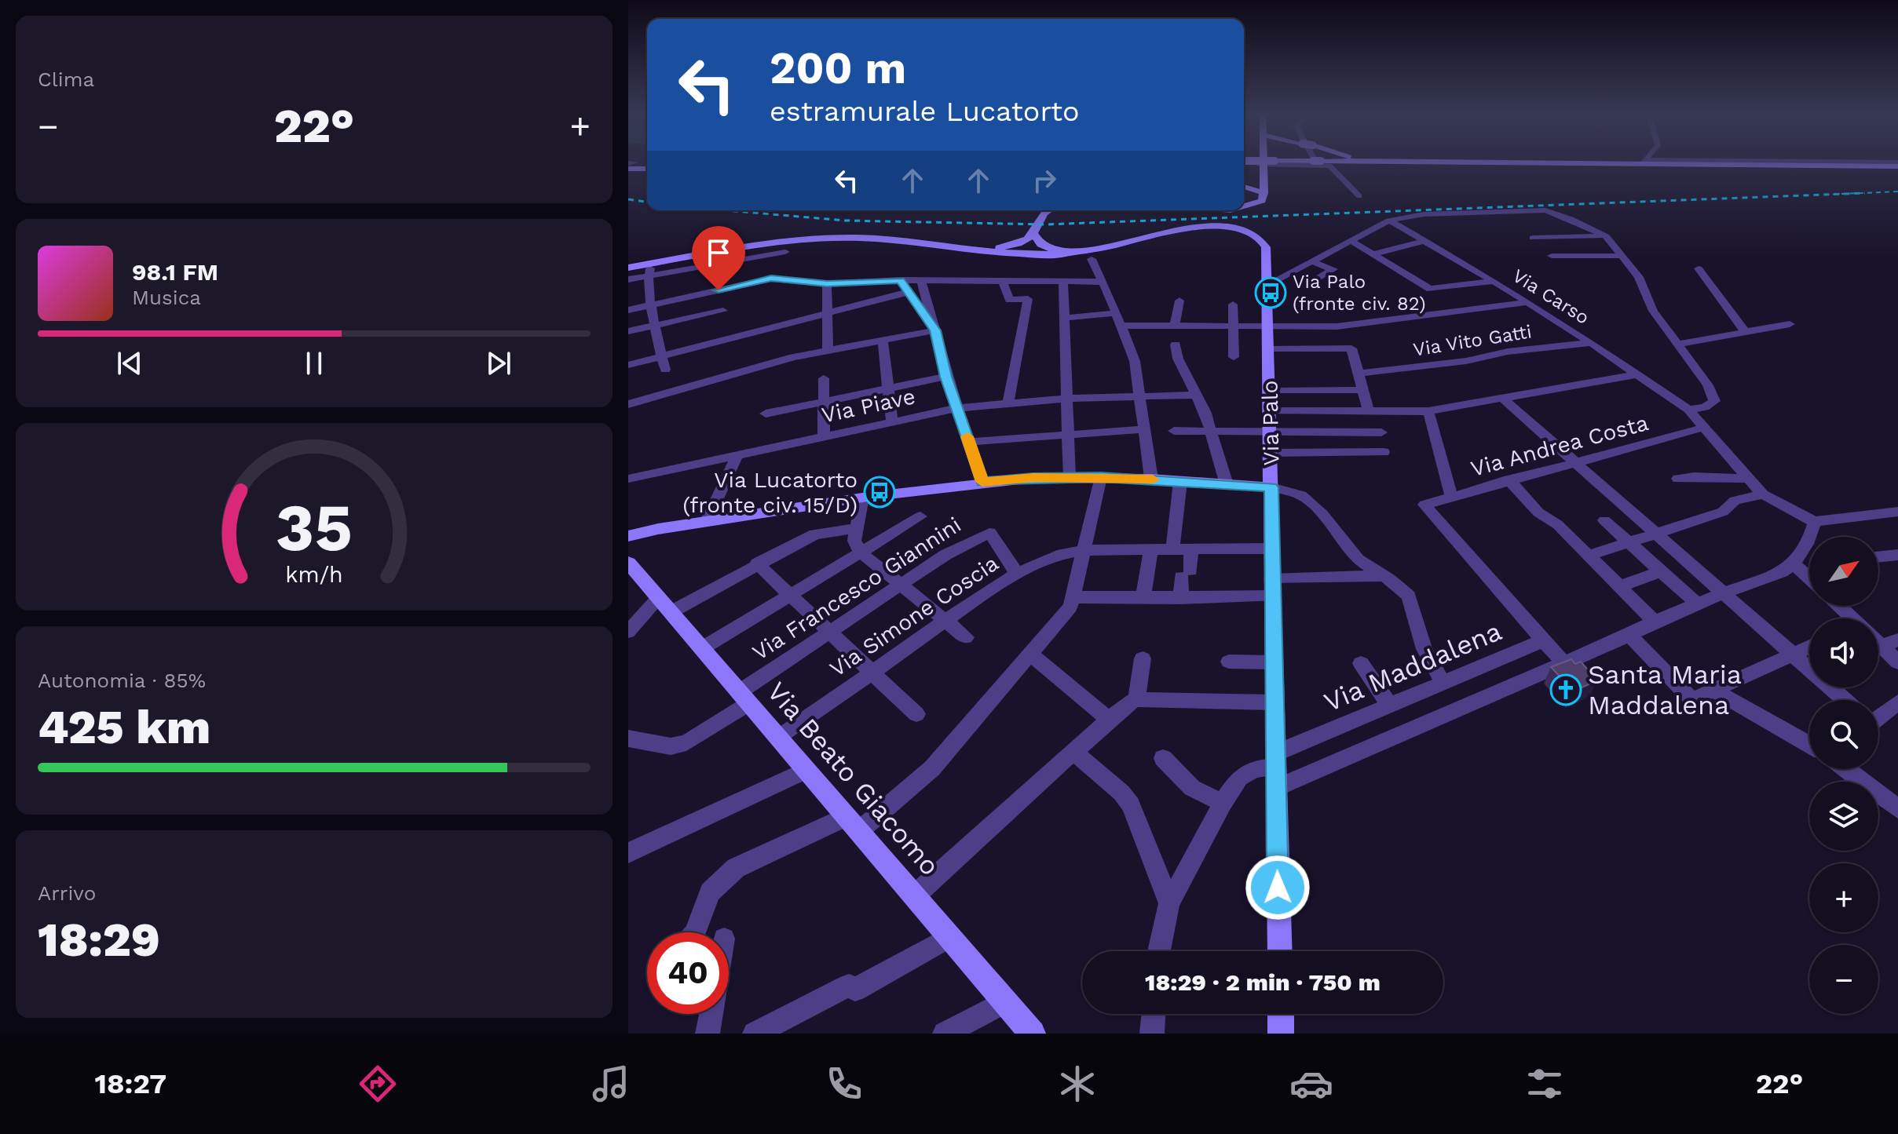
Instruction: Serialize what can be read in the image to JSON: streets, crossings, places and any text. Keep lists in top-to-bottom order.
{
  "streets": {
    "street": [
      "Via Carso",
      "Via Vito Gatti",
      "Via Piave",
      "Via Palo",
      "Via Andrea Costa",
      "Via Francesco Giannini",
      "Via Simone Coscia",
      "Via Maddalena",
      "Via Beato Giacomo"
    ]
  },
  "crossings": [
    ["Via Carso", "Via Vito Gatti"],
    ["Via Carso", "Via Andrea Costa"],
    ["Via Palo", "Via Simone Coscia"],
    ["Via Palo", "Via Maddalena"],
    ["Via Andrea Costa", "Via Maddalena"],
    ["Via Francesco Giannini", "Via Simone Coscia"],
    ["Via Francesco Giannini", "Via Beato Giacomo"],
    ["Via Simone Coscia", "Via Beato Giacomo"]
  ],
  "places": {
    "bus stop": ["Via Palo (fronte civ. 82)", "Via Lucatorto (fronte civ. 15/D)"],
    "church": ["Santa Maria Maddalena"]
  },
  "north": "top right",
  "page": {
    "tile": [
      "Clima",
      ["Autonomia · 85%", "425 km"],
      ["Arrivo", "18:29"]
    ],
    "turn": ["200 m", "estramurale Lucatorto"],
    "heat": ["−", "22°", "+"],
    "song": ["98.1 FM", "Musica"],
    "map_buttons": ["+", "−"],
    "limit": "40",
    "trip": "18:29 · 2 min · 750 m",
    "tabs": ["18:27", "22°"],
    "gauge": ["35", "km/h"]
  }
}
